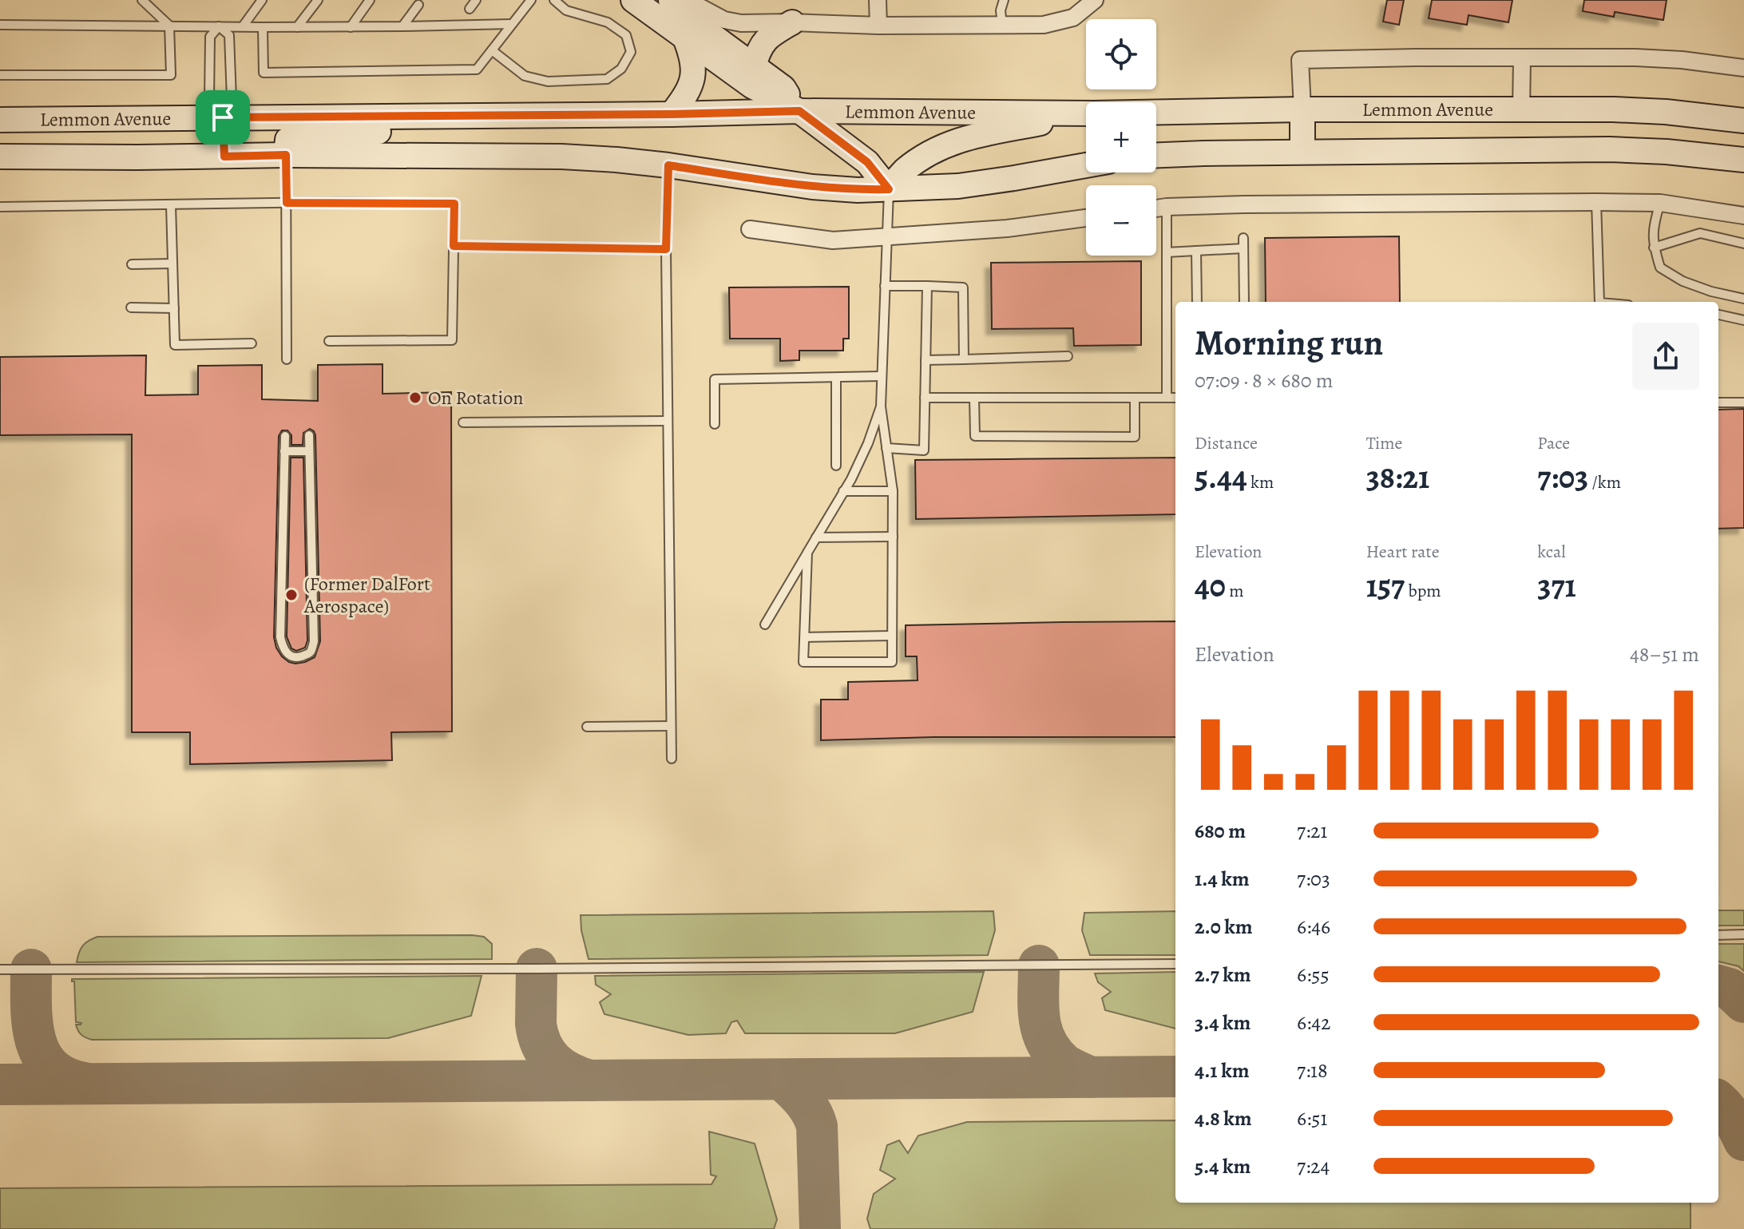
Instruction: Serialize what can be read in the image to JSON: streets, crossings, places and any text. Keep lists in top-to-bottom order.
{
  "streets": {
    "main road": ["Lemmon Avenue"]
  },
  "places": ["On Rotation", "(Former DalFort Aerospace)"],
  "page": {
    "map_buttons": ["+", "−"],
    "heading": ["Morning run", "07:09 · 8 × 680 m"],
    "stats": [
      ["Distance", "5.44 km"],
      ["Time", "38:21"],
      ["Pace", "7:03 /km"],
      ["Elevation", "40 m"],
      ["Heart rate", "157 bpm"],
      ["kcal", "371"]
    ],
    "chart": ["Elevation", "48–51 m"],
    "list": [
      {
        "name": "680 m",
        "note": "7:21"
      },
      {
        "name": "1.4 km",
        "note": "7:03"
      },
      {
        "name": "2.0 km",
        "note": "6:46"
      },
      {
        "name": "2.7 km",
        "note": "6:55"
      },
      {
        "name": "3.4 km",
        "note": "6:42"
      },
      {
        "name": "4.1 km",
        "note": "7:18"
      },
      {
        "name": "4.8 km",
        "note": "6:51"
      },
      {
        "name": "5.4 km",
        "note": "7:24"
      }
    ]
  }
}
